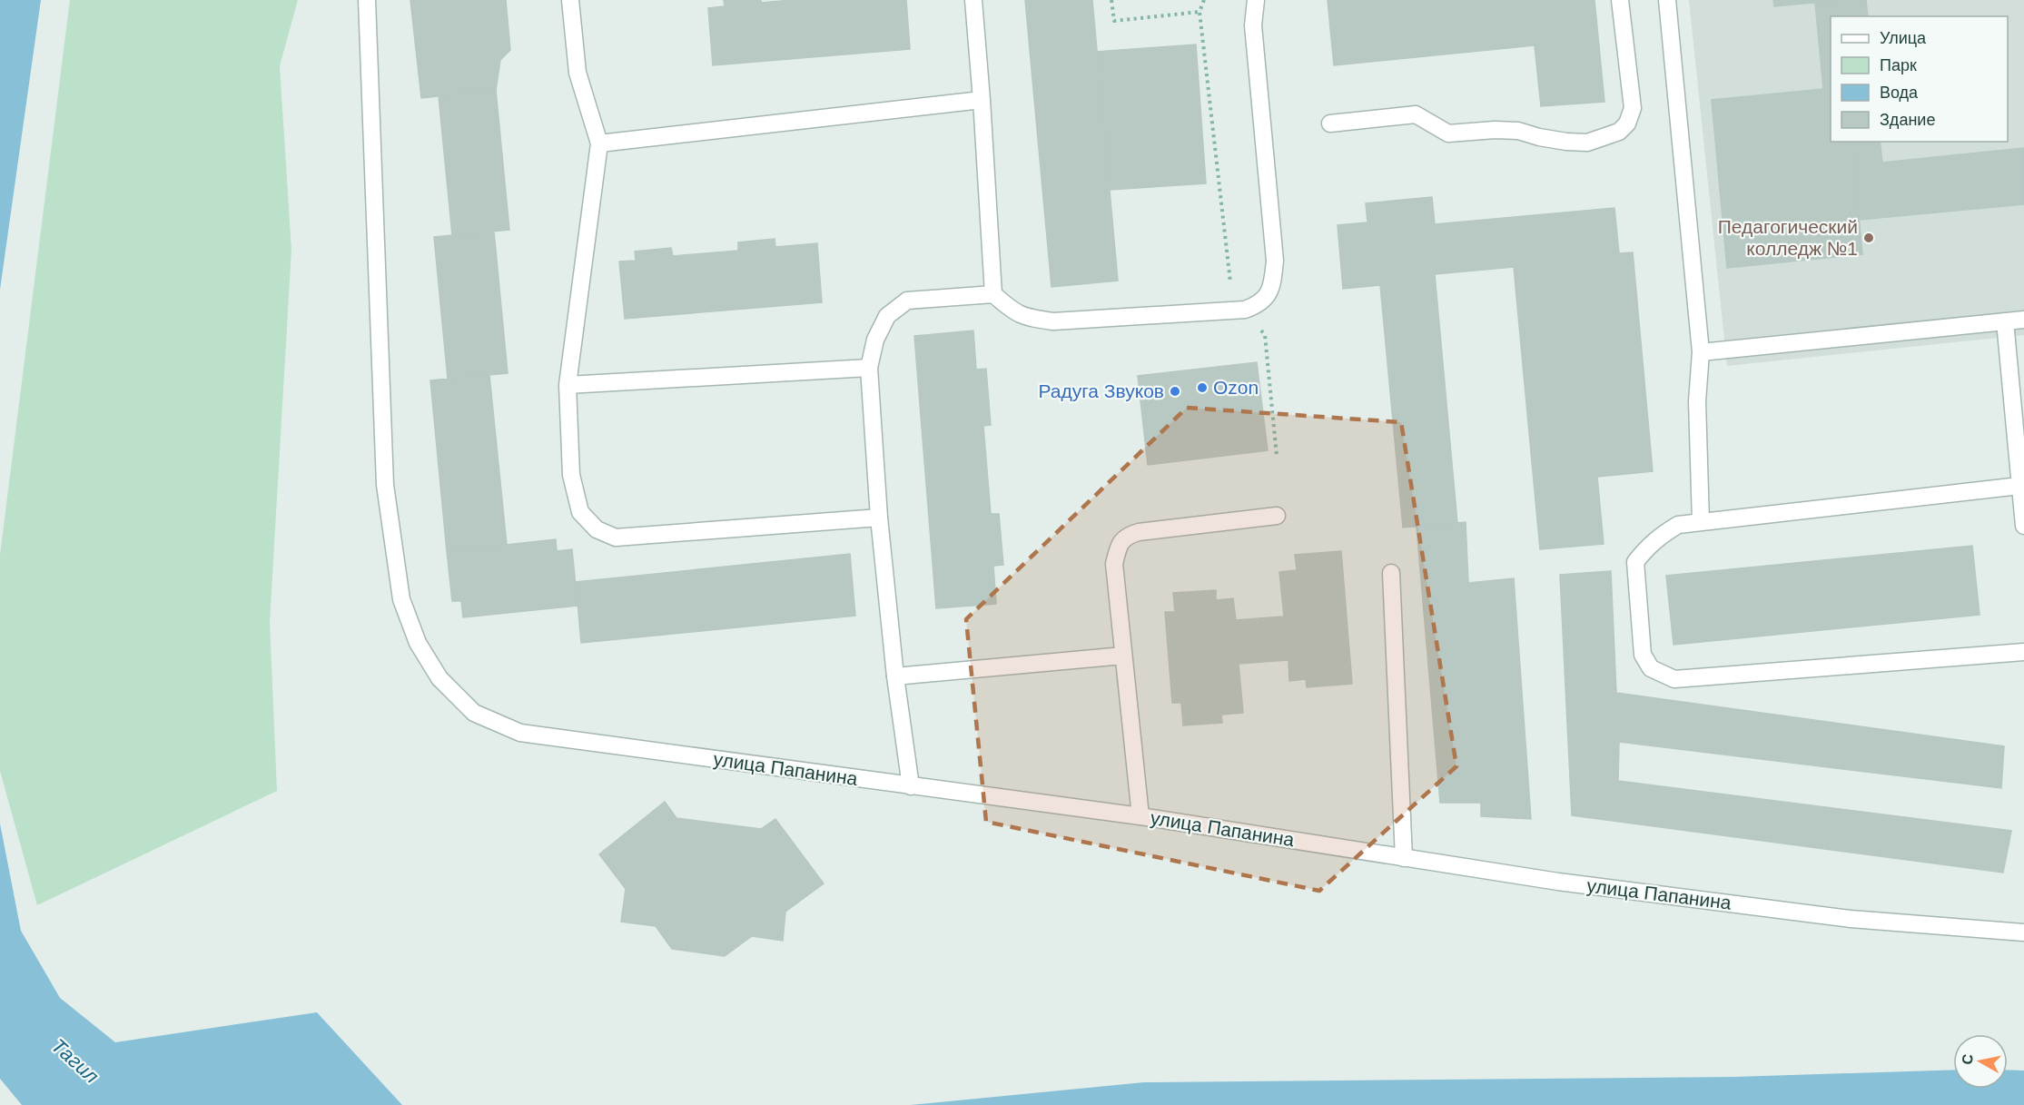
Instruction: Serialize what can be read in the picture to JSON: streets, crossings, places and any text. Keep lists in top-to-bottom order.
{
  "streets": {
    "street": ["улица Папанина"]
  },
  "water": ["Тагил"],
  "places": ["Педагогический колледж №1", "Ozon", "Радуга Звуков"],
  "legend": [
    "Улица",
    "Парк",
    "Вода",
    "Здание"
  ],
  "north": "left"
}
